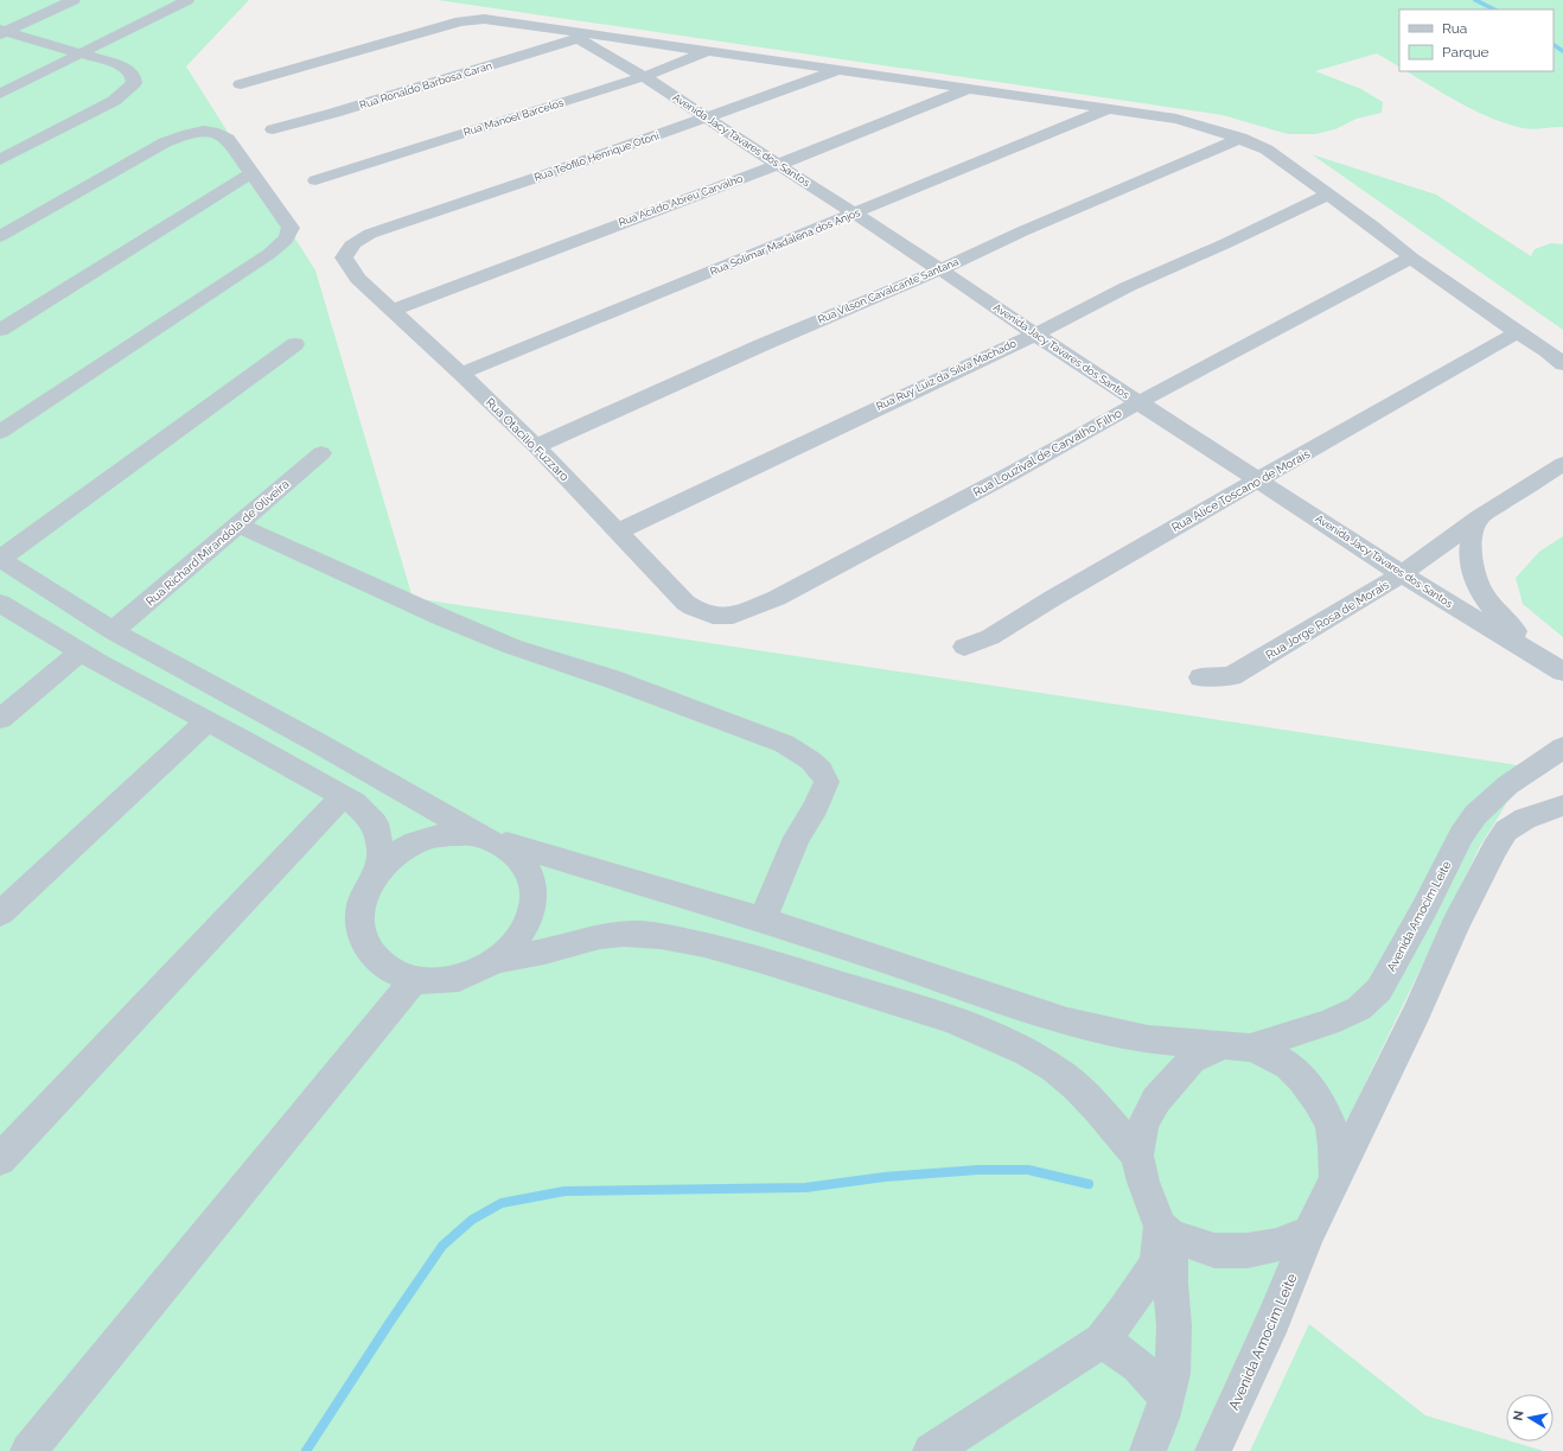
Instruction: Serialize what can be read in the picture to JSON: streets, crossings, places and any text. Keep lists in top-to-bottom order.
{
  "streets": {
    "street": [
      "Rua Ronaldo Barbosa Caran",
      "Rua Manoel Barcelos",
      "Avenida Jacy Tavares dos Santos",
      "Rua Teófilo Henrique Otoni",
      "Rua Acildo Abreu Carvalho",
      "Rua Solimar Madalena dos Anjos",
      "Rua Vilson Cavalcante Santana",
      "Rua Ruy Luiz da Silva Machado",
      "Rua Otacílio Fuzzaro",
      "Rua Louzival de Carvalho Filho",
      "Rua Alice Toscano de Morais",
      "Rua Richard Mirandola de Oliveira",
      "Rua Jorge Rosa de Morais",
      "Avenida Amocim Leite"
    ]
  },
  "crossings": [
    ["Rua Ronaldo Barbosa Caran", "Avenida Jacy Tavares dos Santos"],
    ["Rua Manoel Barcelos", "Avenida Jacy Tavares dos Santos"],
    ["Avenida Jacy Tavares dos Santos", "Rua Teófilo Henrique Otoni"],
    ["Avenida Jacy Tavares dos Santos", "Rua Acildo Abreu Carvalho"],
    ["Avenida Jacy Tavares dos Santos", "Rua Solimar Madalena dos Anjos"],
    ["Avenida Jacy Tavares dos Santos", "Rua Vilson Cavalcante Santana"],
    ["Avenida Jacy Tavares dos Santos", "Rua Ruy Luiz da Silva Machado"],
    ["Avenida Jacy Tavares dos Santos", "Rua Louzival de Carvalho Filho"],
    ["Avenida Jacy Tavares dos Santos", "Rua Alice Toscano de Morais"],
    ["Avenida Jacy Tavares dos Santos", "Rua Jorge Rosa de Morais"],
    ["Rua Teófilo Henrique Otoni", "Rua Otacílio Fuzzaro"],
    ["Rua Acildo Abreu Carvalho", "Rua Otacílio Fuzzaro"],
    ["Rua Solimar Madalena dos Anjos", "Rua Otacílio Fuzzaro"],
    ["Rua Vilson Cavalcante Santana", "Rua Otacílio Fuzzaro"],
    ["Rua Ruy Luiz da Silva Machado", "Rua Otacílio Fuzzaro"],
    ["Rua Otacílio Fuzzaro", "Rua Louzival de Carvalho Filho"]
  ],
  "legend": ["Rua", "Parque"],
  "north": "left"
}
